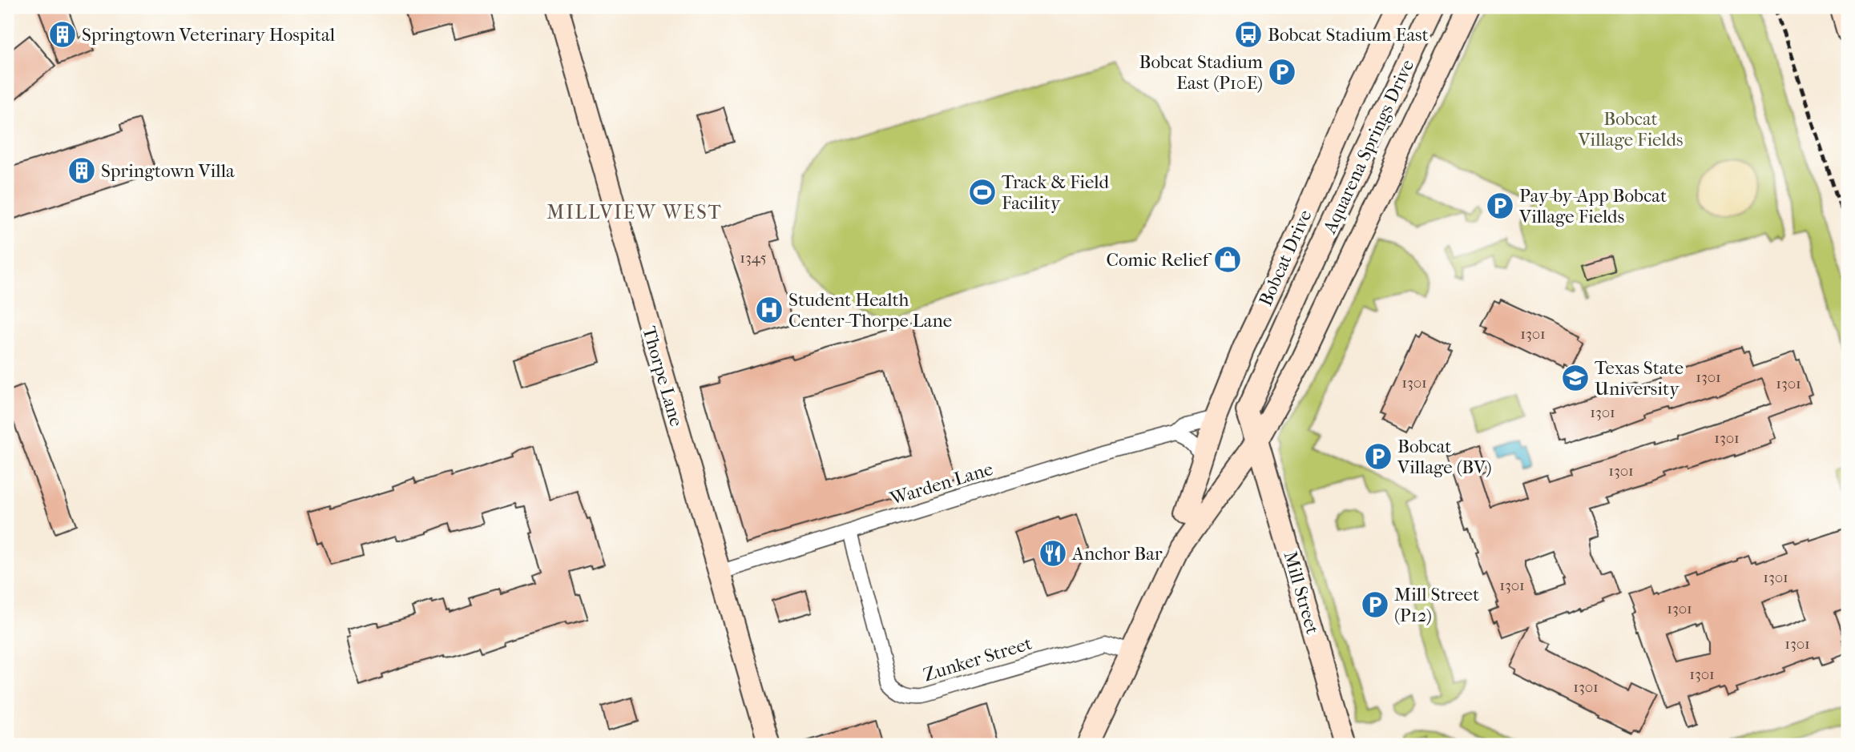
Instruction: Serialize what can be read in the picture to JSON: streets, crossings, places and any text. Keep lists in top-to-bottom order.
{
  "streets": {
    "street": [
      "Aquarena Springs Drive",
      "Bobcat Drive",
      "Thorpe Lane",
      "Warden Lane",
      "Mill Street",
      "Zunker Street"
    ]
  },
  "crossings": [
    ["Aquarena Springs Drive", "Bobcat Drive"],
    ["Aquarena Springs Drive", "Mill Street"],
    ["Aquarena Springs Drive", "Zunker Street"],
    ["Bobcat Drive", "Warden Lane"],
    ["Thorpe Lane", "Warden Lane"],
    ["Warden Lane", "Zunker Street"]
  ],
  "districts": ["MILLVIEW WEST"],
  "parks": ["Bobcat Village Fields"],
  "places": {
    "building": ["Springtown Veterinary Hospital", "Springtown Villa"],
    "bus stop": ["Bobcat Stadium East"],
    "parking": [
      "Bobcat Stadium East (P10E)",
      "Pay-by-App Bobcat Village Fields",
      "Bobcat Village (BV)",
      "Mill Street (P12)"
    ],
    "sports": ["Track & Field Facility"],
    "shop": ["Comic Relief"],
    "hospital": ["Student Health Center-Thorpe Lane"],
    "school or university": ["Texas State University"],
    "restaurant": ["Anchor Bar"]
  },
  "house_numbers": [
    "1345",
    "1301",
    "1301",
    "1301",
    "1301",
    "1301",
    "1301",
    "1301",
    "1301",
    "1301",
    "1301",
    "1301",
    "1301",
    "1301"
  ]
}
